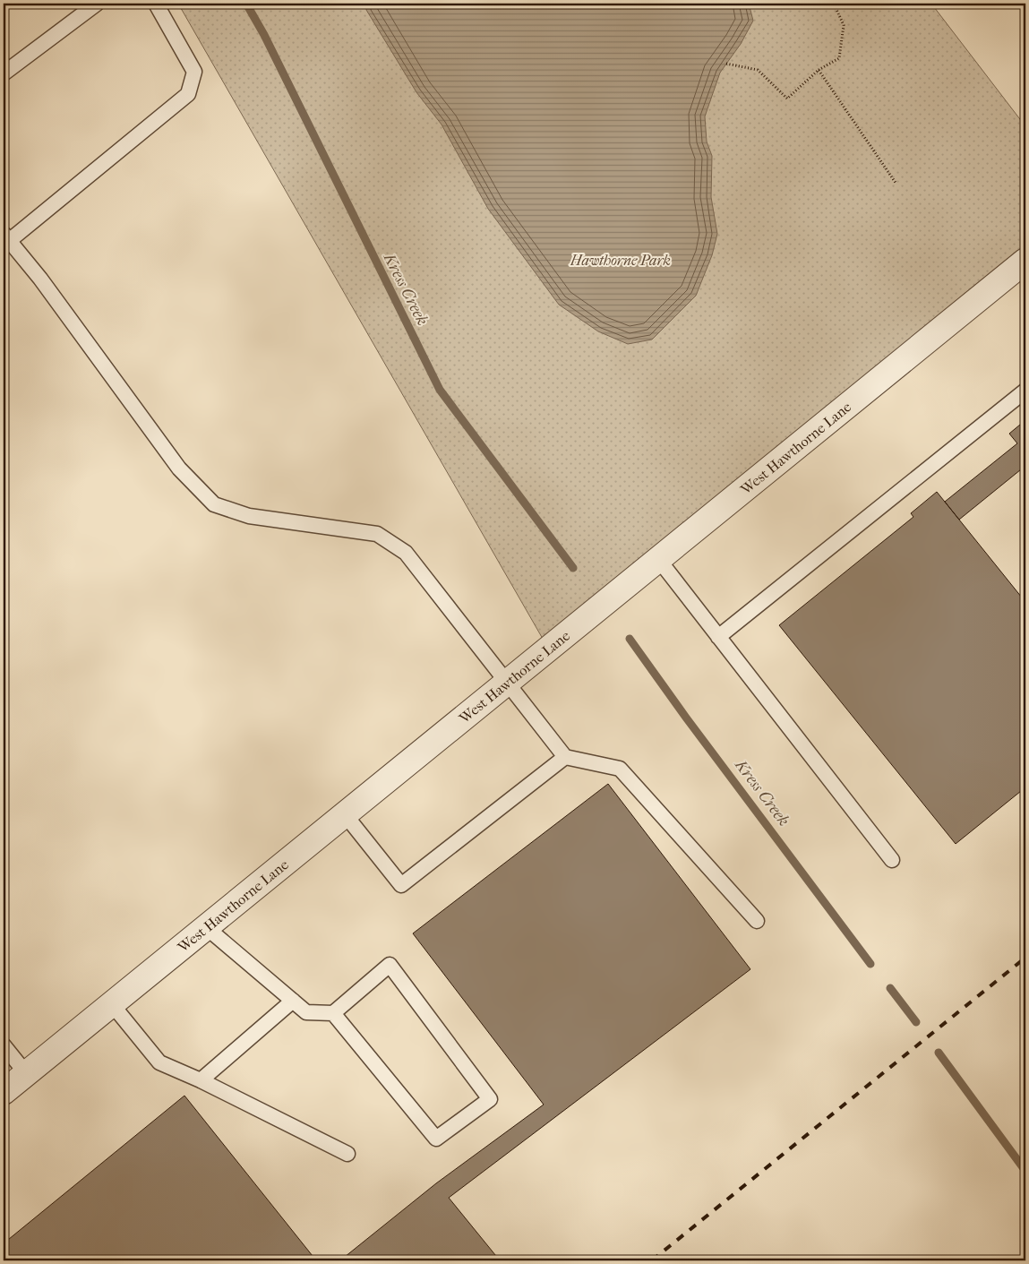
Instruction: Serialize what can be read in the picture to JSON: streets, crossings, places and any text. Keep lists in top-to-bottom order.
{
  "streets": {
    "street": ["West Hawthorne Lane"]
  },
  "water": ["Kress Creek"],
  "parks": ["Hawthorne Park"]
}
